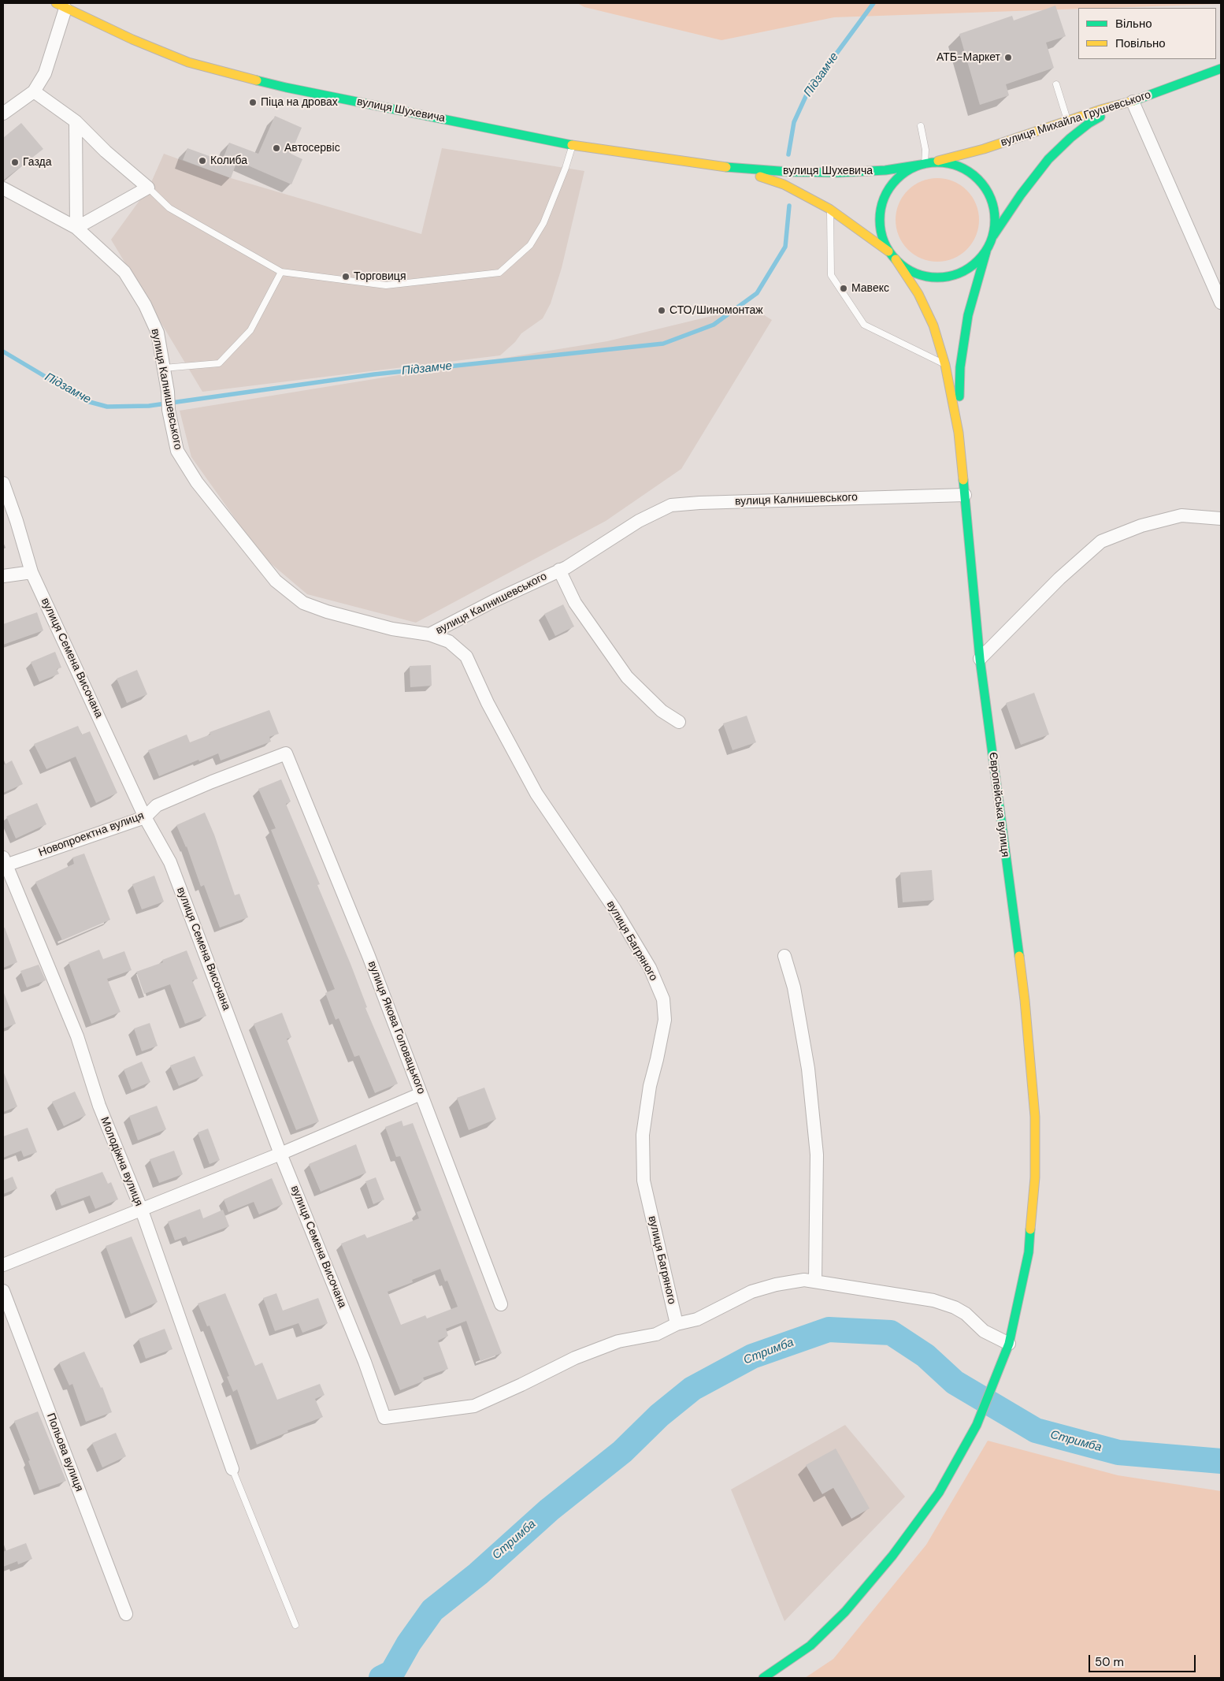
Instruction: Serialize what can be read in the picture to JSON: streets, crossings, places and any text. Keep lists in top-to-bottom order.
{
  "streets": {
    "main road": ["вулиця Шухевича", "вулиця Михайла Грушевського", "Європейська вулиця"],
    "street": [
      "вулиця Калнишевського",
      "вулиця Семена Височана",
      "Новопроектна вулиця",
      "вулиця Багряного",
      "вулиця Якова Головацького",
      "Молодіжна вулиця",
      "Польова вулиця"
    ]
  },
  "crossings": [
    ["вулиця Шухевича", "вулиця Михайла Грушевського"],
    ["вулиця Калнишевського", "Європейська вулиця"],
    ["вулиця Калнишевського", "вулиця Багряного"],
    ["вулиця Семена Височана", "Новопроектна вулиця"],
    ["вулиця Семена Височана", "вулиця Багряного"],
    ["Новопроектна вулиця", "вулиця Якова Головацького"],
    ["Новопроектна вулиця", "Молодіжна вулиця"]
  ],
  "water": ["Підзамче", "Стримба"],
  "places": [
    "АТБ-Маркет",
    "Піца на дровах",
    "Автосервіс",
    "Колиба",
    "Газда",
    "Торговиця",
    "Мавекс",
    "СТО/Шиномонтаж"
  ],
  "legend": ["Вільно", "Повільно"],
  "scale_bar": "50 m"
}
